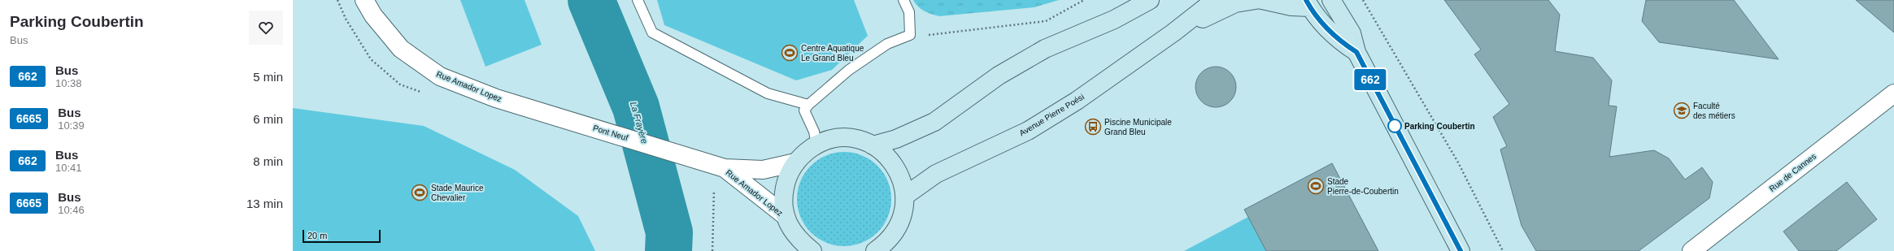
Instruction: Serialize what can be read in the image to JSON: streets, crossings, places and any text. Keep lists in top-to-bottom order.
{
  "streets": {
    "main road": ["Avenue Pierre Poési"],
    "street": ["Rue Amador Lopez", "Pont Neuf", "Rue de Cannes"]
  },
  "crossings": [
    ["Rue Amador Lopez", "Pont Neuf"]
  ],
  "water": ["La Frayère"],
  "places": {
    "sports": ["Centre Aquatique Le Grand Bleu", "Stade Pierre-de-Coubertin", "Stade Maurice Chevalier"],
    "school or university": ["Faculté des métiers"],
    "other": ["Parking Coubertin"],
    "bus stop": ["Piscine Municipale Grand Bleu"]
  },
  "lines": ["bus line 662"],
  "scale_bar": "20 m",
  "page": {
    "heading": ["Parking Coubertin", "Bus"],
    "on_map": "662",
    "list": [
      {
        "mark": "662",
        "name": "Bus",
        "note": "10:38",
        "value": "5 min"
      },
      {
        "mark": "6665",
        "name": "Bus",
        "note": "10:39",
        "value": "6 min"
      },
      {
        "mark": "662",
        "name": "Bus",
        "note": "10:41",
        "value": "8 min"
      },
      {
        "mark": "6665",
        "name": "Bus",
        "note": "10:46",
        "value": "13 min"
      }
    ],
    "scale": "20 m"
  }
}
